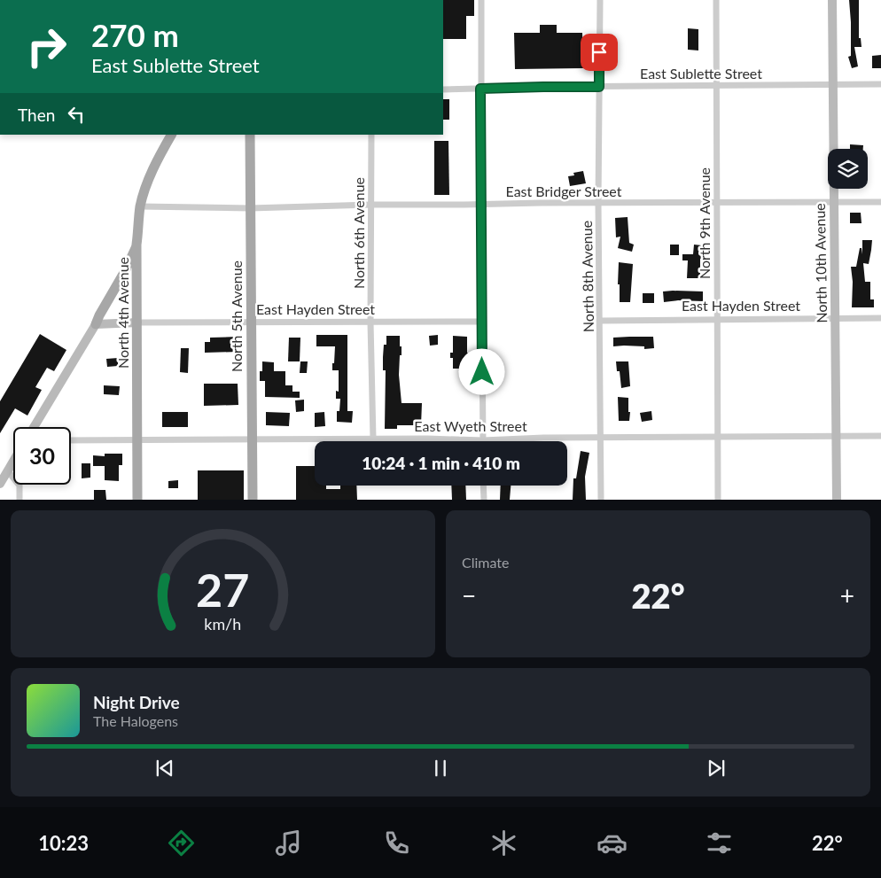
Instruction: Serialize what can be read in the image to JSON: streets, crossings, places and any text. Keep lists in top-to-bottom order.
{
  "streets": {
    "main road": ["North 4th Avenue", "North 5th Avenue"],
    "street": [
      "East Sublette Street",
      "East Bridger Street",
      "North 9th Avenue",
      "North 6th Avenue",
      "North 10th Avenue",
      "North 8th Avenue",
      "East Hayden Street",
      "East Wyeth Street"
    ]
  },
  "crossings": [
    ["East Sublette Street", "North 9th Avenue"],
    ["East Sublette Street", "North 10th Avenue"],
    ["East Sublette Street", "North 8th Avenue"],
    ["East Bridger Street", "North 9th Avenue"],
    ["East Bridger Street", "North 6th Avenue"],
    ["East Bridger Street", "North 10th Avenue"],
    ["East Bridger Street", "North 8th Avenue"],
    ["East Bridger Street", "North 4th Avenue"],
    ["East Bridger Street", "North 5th Avenue"],
    ["North 9th Avenue", "East Hayden Street"],
    ["North 9th Avenue", "East Wyeth Street"],
    ["North 6th Avenue", "East Hayden Street"],
    ["North 6th Avenue", "East Wyeth Street"],
    ["North 10th Avenue", "East Hayden Street"],
    ["North 10th Avenue", "East Wyeth Street"],
    ["North 8th Avenue", "East Hayden Street"],
    ["North 8th Avenue", "East Wyeth Street"],
    ["East Hayden Street", "North 4th Avenue"],
    ["East Hayden Street", "North 5th Avenue"],
    ["North 4th Avenue", "East Wyeth Street"],
    ["North 5th Avenue", "East Wyeth Street"]
  ],
  "page": {
    "turn": ["270 m", "East Sublette Street"],
    "then": "Then",
    "limit": "30",
    "trip": "10:24 · 1 min · 410 m",
    "tile": "Climate",
    "heat": ["−", "22°", "+"],
    "song": ["Night Drive", "The Halogens"],
    "tabs": ["10:23", "22°"],
    "gauge": ["27", "km/h"]
  }
}
